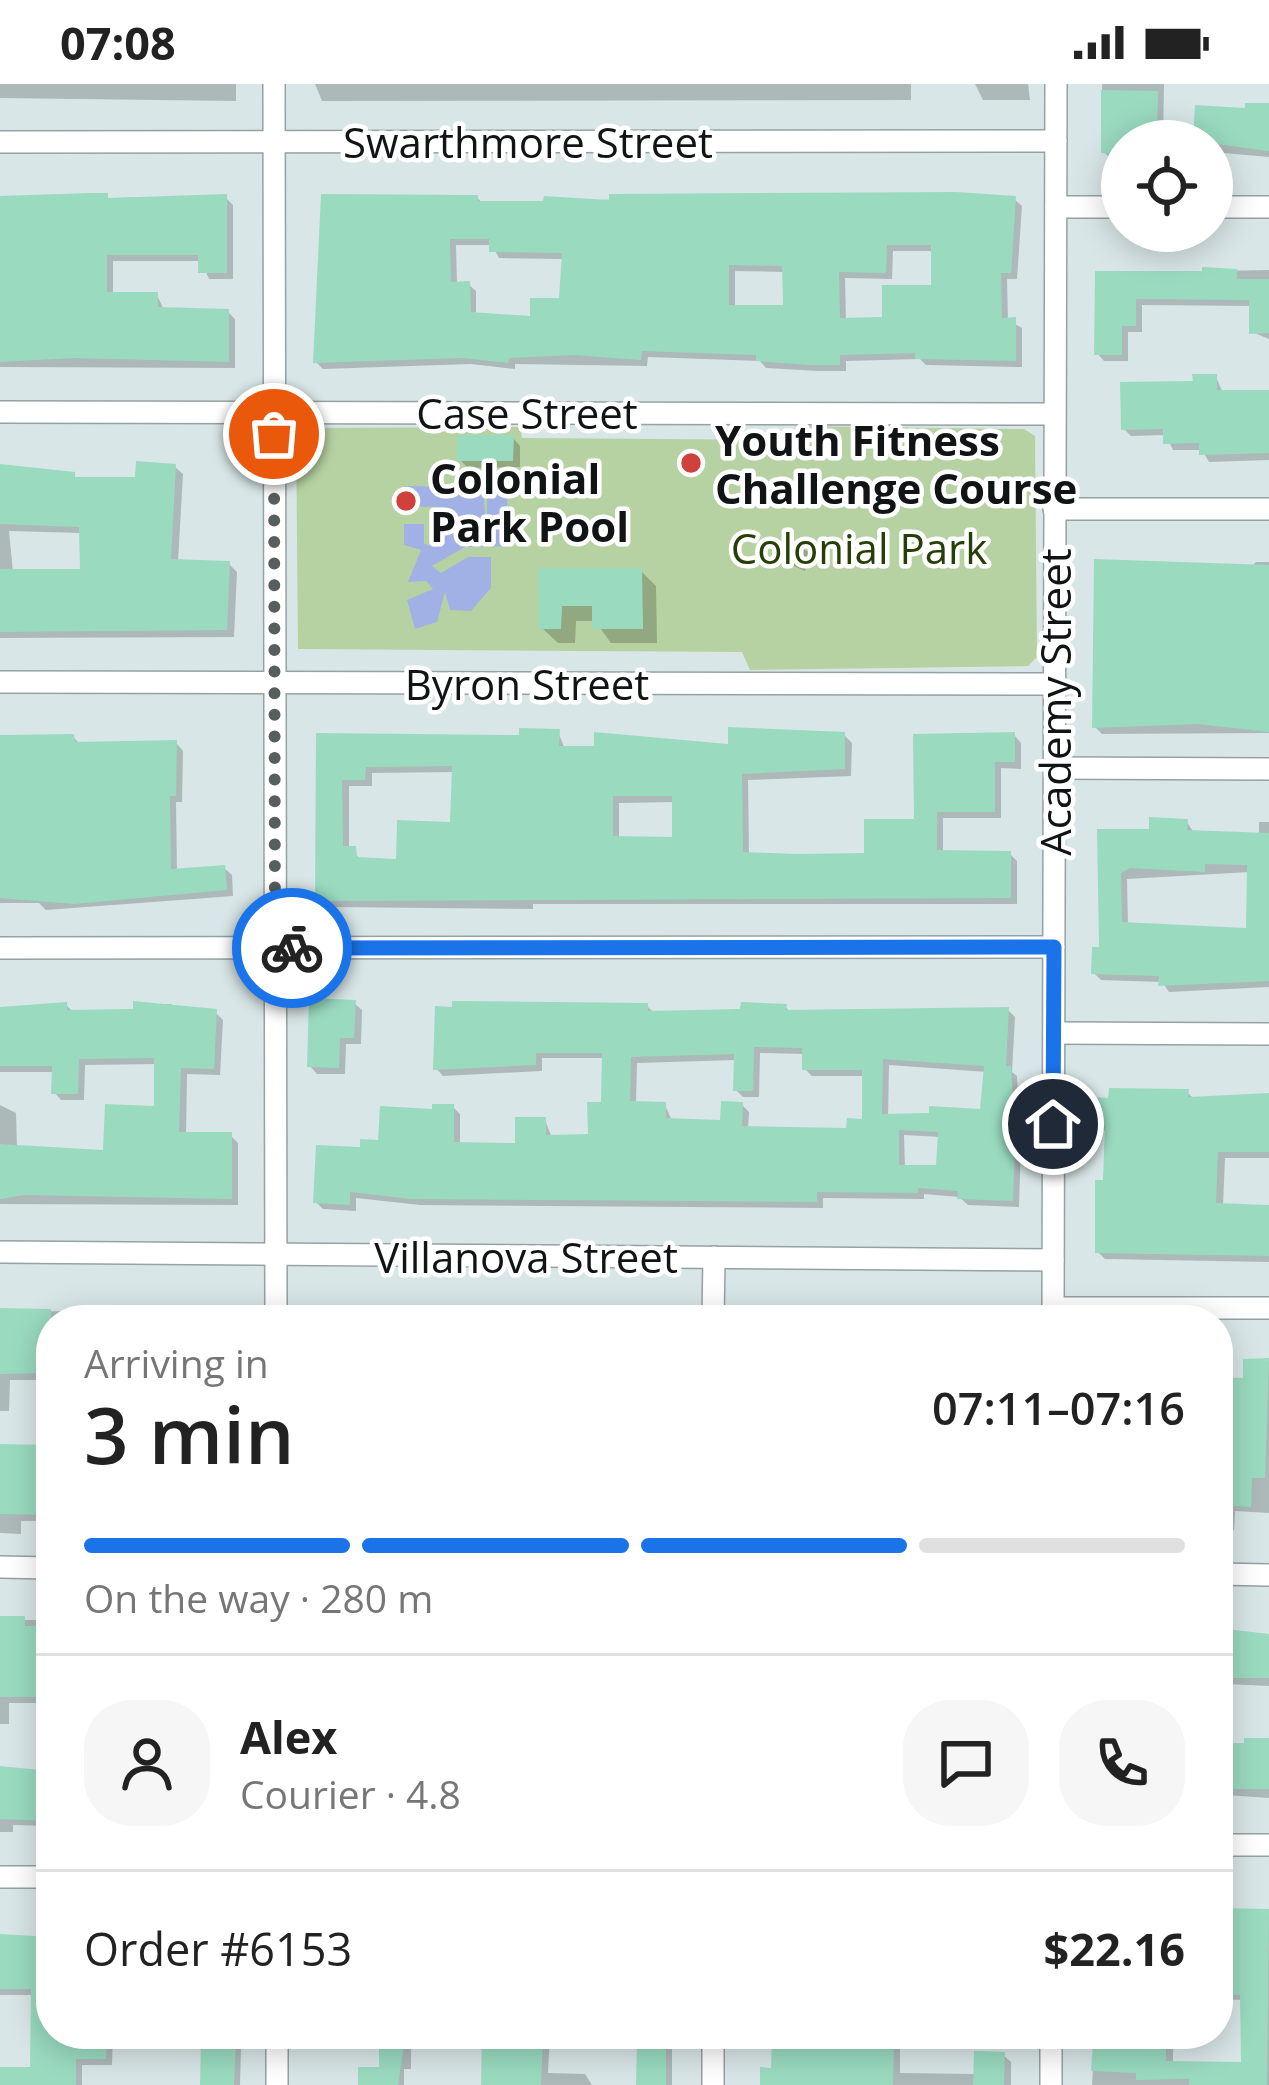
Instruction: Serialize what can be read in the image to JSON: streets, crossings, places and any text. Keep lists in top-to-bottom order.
{
  "streets": {
    "street": [
      "Swarthmore Street",
      "Case Street",
      "Byron Street",
      "Academy Street",
      "Villanova Street"
    ]
  },
  "crossings": [
    ["Swarthmore Street", "Academy Street"],
    ["Case Street", "Academy Street"],
    ["Byron Street", "Academy Street"],
    ["Academy Street", "Villanova Street"]
  ],
  "parks": ["Colonial Park"],
  "places": ["Youth Fitness Challenge Course", "Colonial Park Pool"],
  "page": {
    "status": "07:08",
    "heading": ["3 min", "Arriving in", "07:11–07:16"],
    "panel": [
      "Alex",
      "Courier · 4.8",
      "Order #6153",
      "$22.16"
    ],
    "bar": "On the way · 280 m"
  }
}
